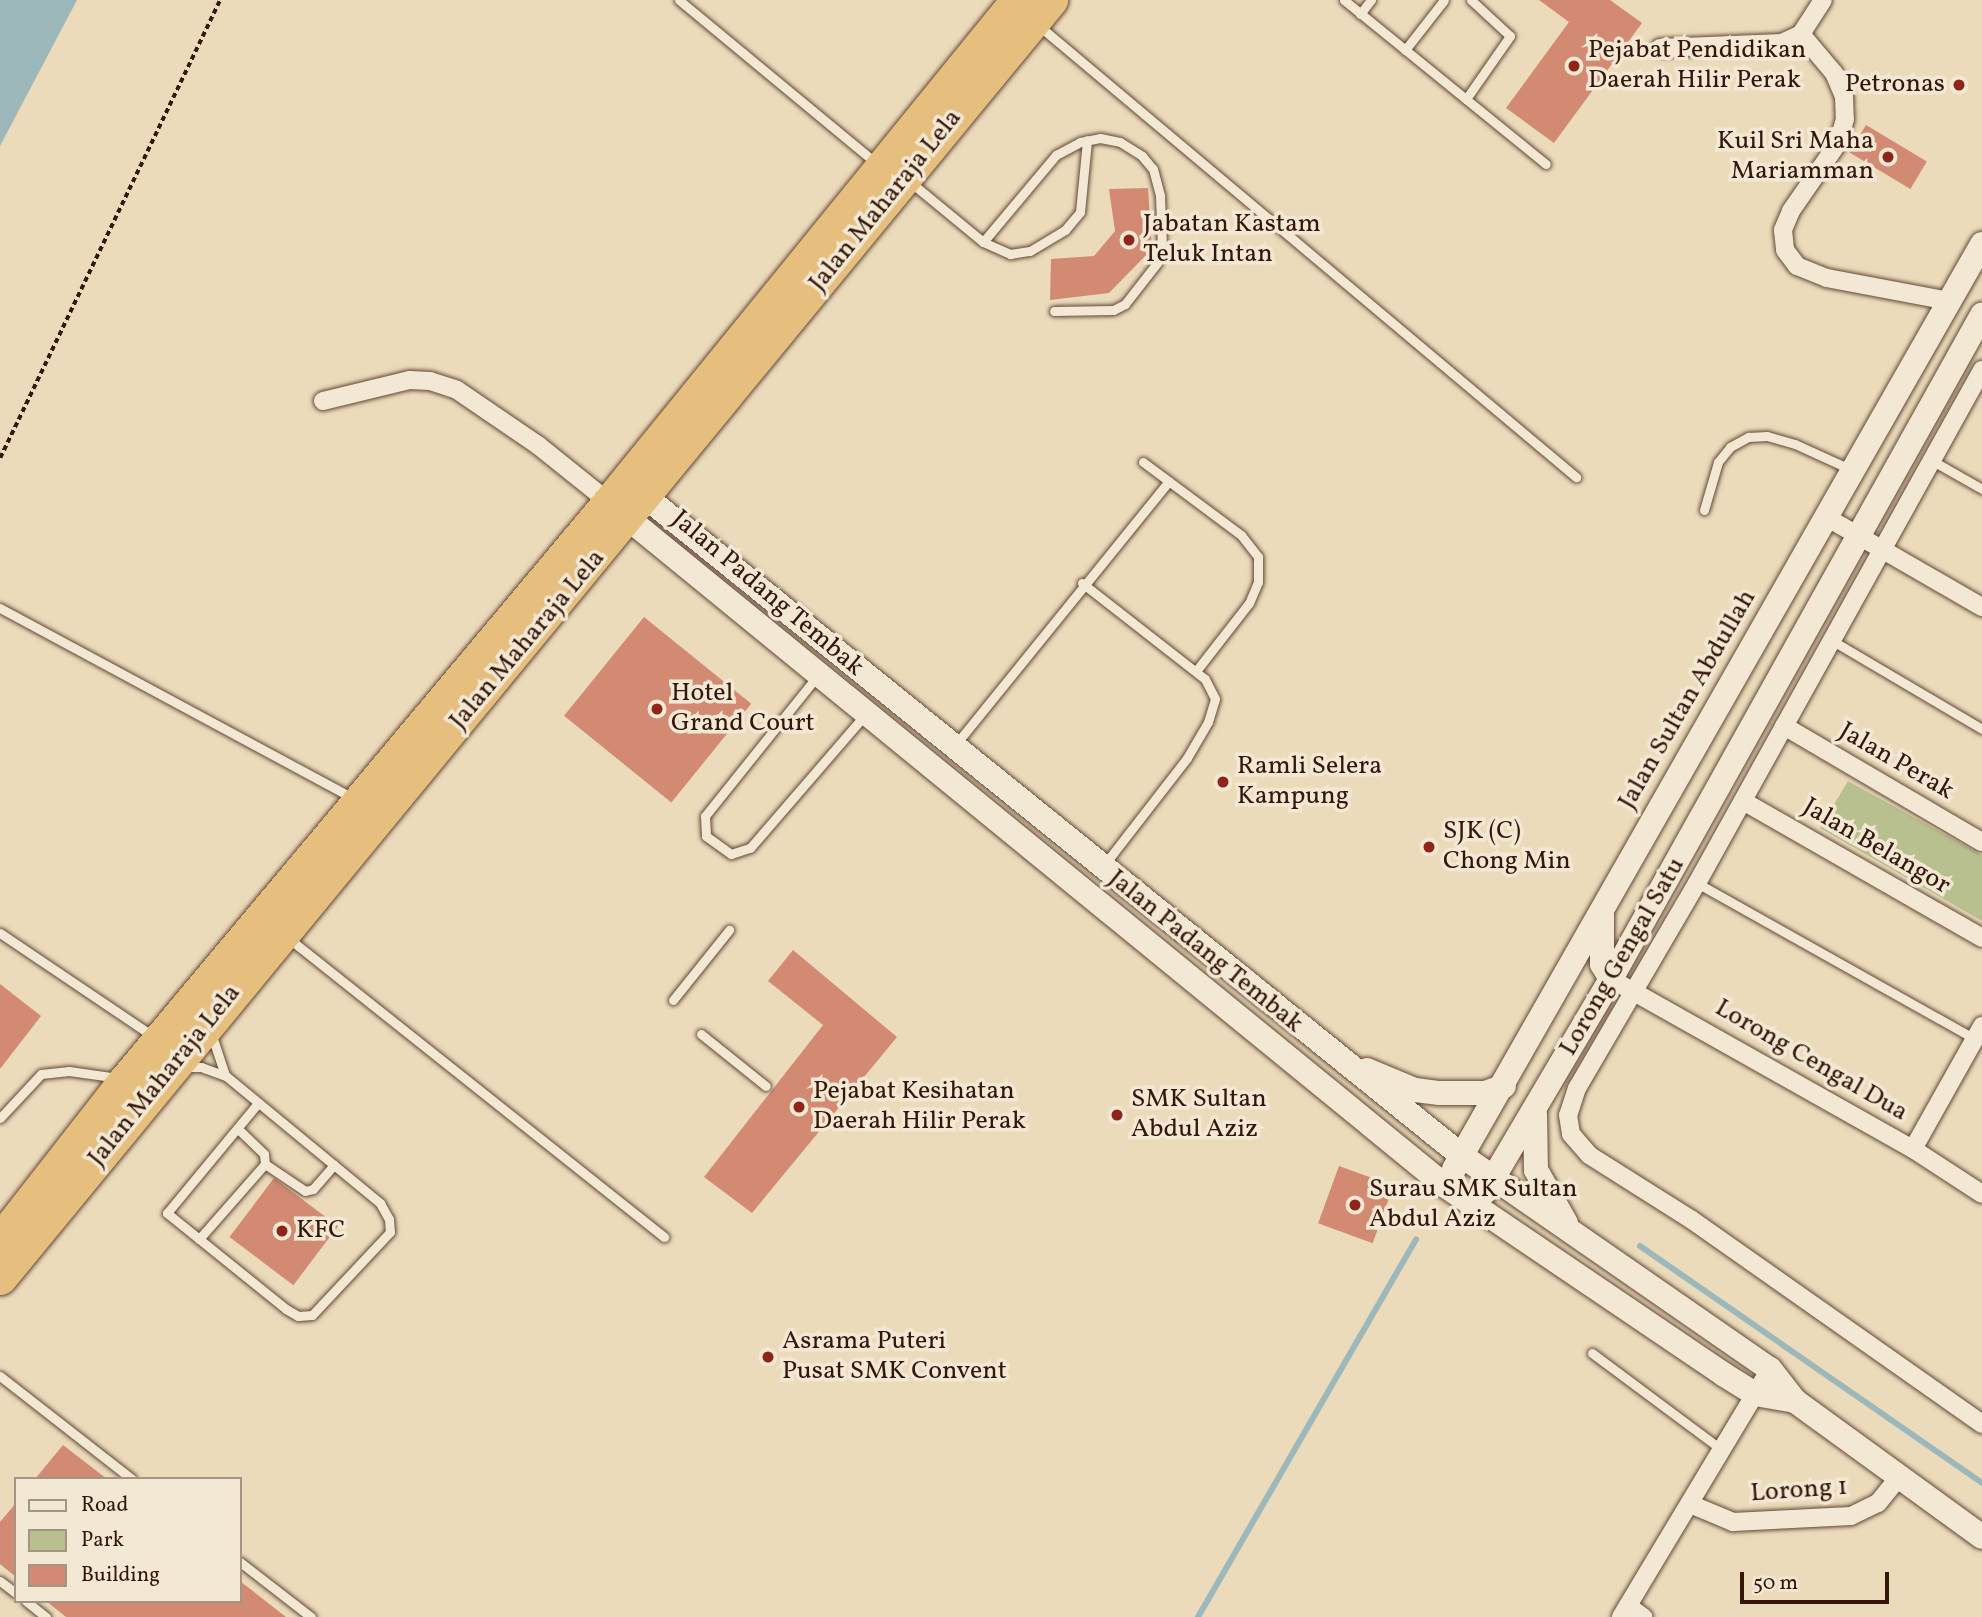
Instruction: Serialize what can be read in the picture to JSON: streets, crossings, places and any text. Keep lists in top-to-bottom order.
{
  "streets": {
    "highway": ["Jalan Maharaja Lela"],
    "main road": ["Jalan Padang Tembak", "Jalan Sultan Abdullah"],
    "street": [
      "Jalan Perak",
      "Jalan Belangor",
      "Lorong Gengal Satu",
      "Lorong Cengal Dua",
      "Lorong 1"
    ]
  },
  "crossings": [
    ["Jalan Maharaja Lela", "Jalan Padang Tembak"],
    ["Jalan Padang Tembak", "Jalan Sultan Abdullah"],
    ["Jalan Padang Tembak", "Lorong 1"],
    ["Jalan Perak", "Lorong Gengal Satu"],
    ["Jalan Belangor", "Lorong Gengal Satu"],
    ["Lorong Gengal Satu", "Lorong Cengal Dua"]
  ],
  "places": [
    "Pejabat Pendidikan Daerah Hilir Perak",
    "Petronas",
    "Kuil Sri Maha Mariamman",
    "Jabatan Kastam Teluk Intan",
    "Hotel Grand Court",
    "Ramli Selera Kampung",
    "SJK (C) Chong Min",
    "Pejabat Kesihatan Daerah Hilir Perak",
    "SMK Sultan Abdul Aziz",
    "Surau SMK Sultan Abdul Aziz",
    "KFC",
    "Asrama Puteri Pusat SMK Convent"
  ],
  "legend": ["Road", "Park", "Building"],
  "scale_bar": "50 m"
}
